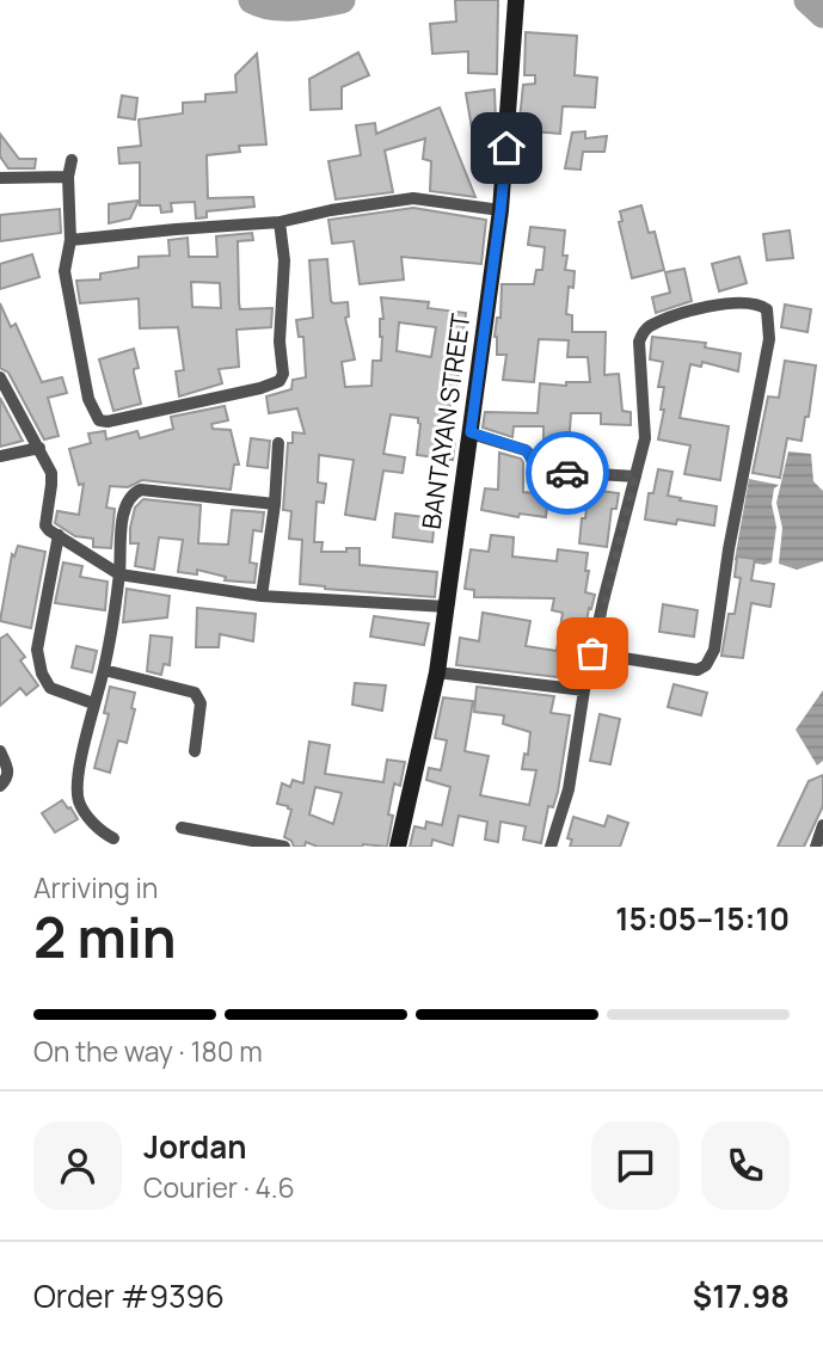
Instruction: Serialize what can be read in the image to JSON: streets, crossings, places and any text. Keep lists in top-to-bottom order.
{
  "streets": {
    "main road": ["BANTAYAN STREET"]
  },
  "page": {
    "heading": ["2 min", "Arriving in", "15:05–15:10"],
    "panel": [
      "Jordan",
      "Courier · 4.6",
      "Order #9396",
      "$17.98"
    ],
    "bar": "On the way · 180 m"
  }
}
